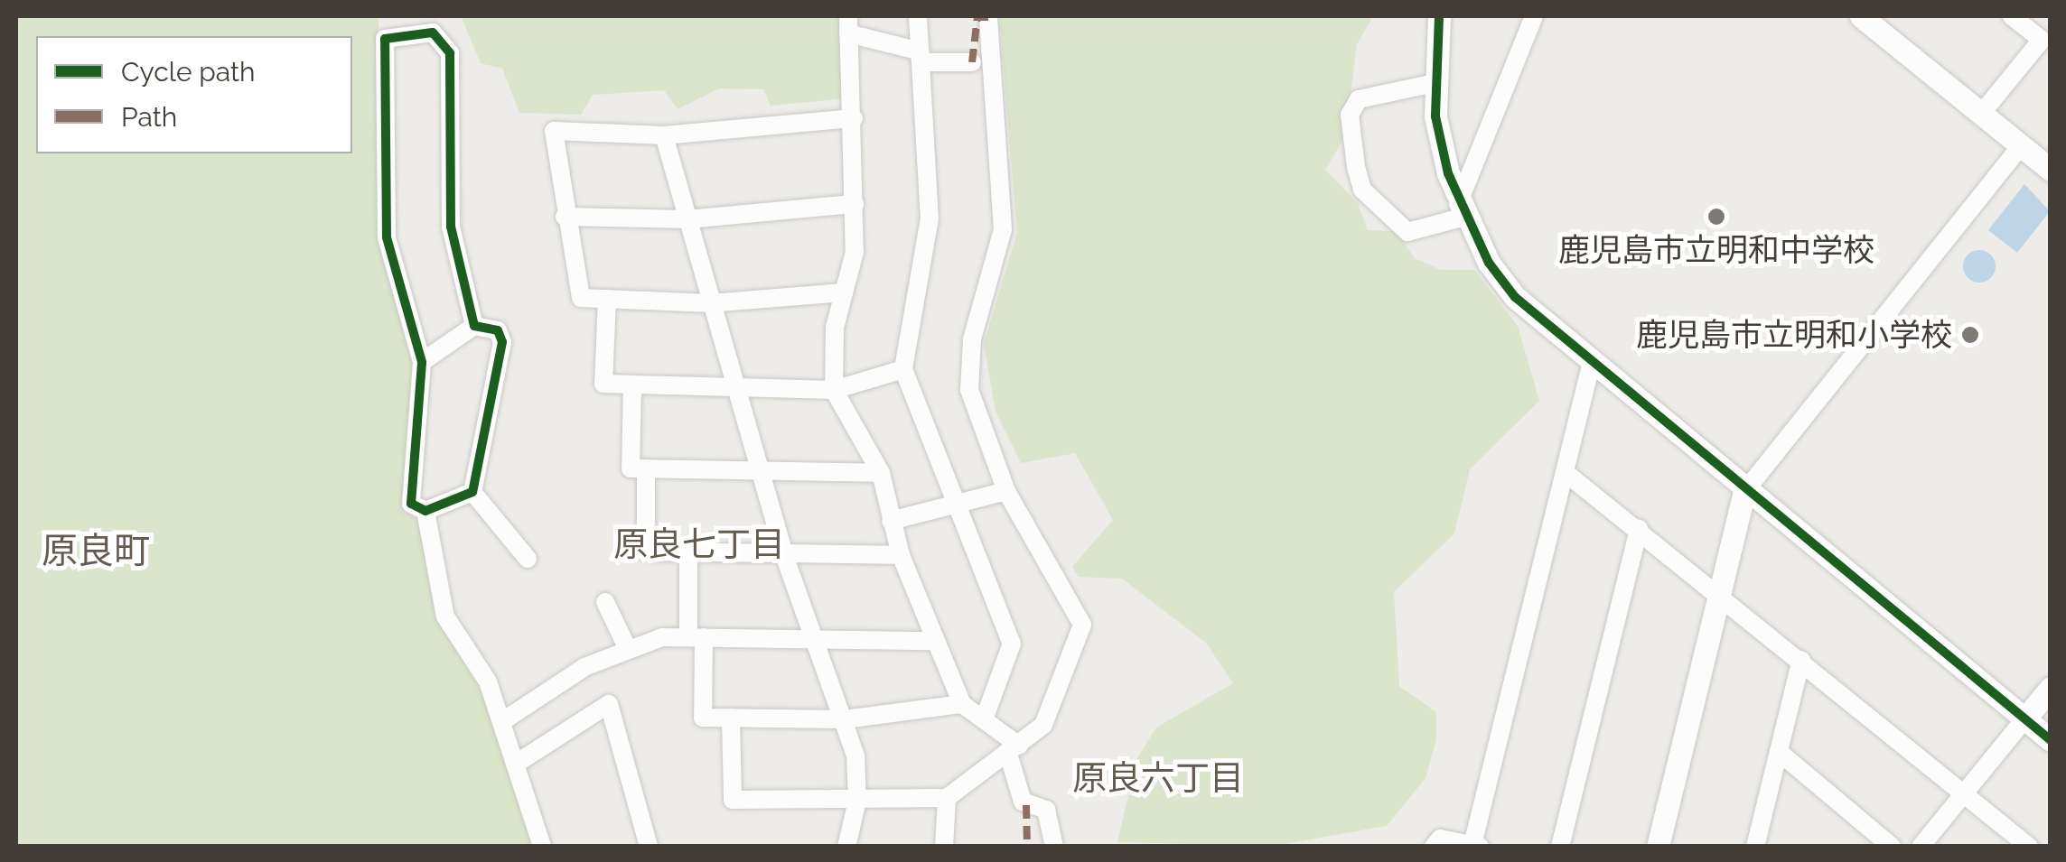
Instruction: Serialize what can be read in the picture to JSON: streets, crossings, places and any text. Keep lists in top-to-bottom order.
{
  "districts": ["原良七丁目", "原良町", "原良六丁目"],
  "places": ["鹿児島市立明和中学校", "鹿児島市立明和小学校"],
  "legend": ["Cycle path", "Path"]
}
